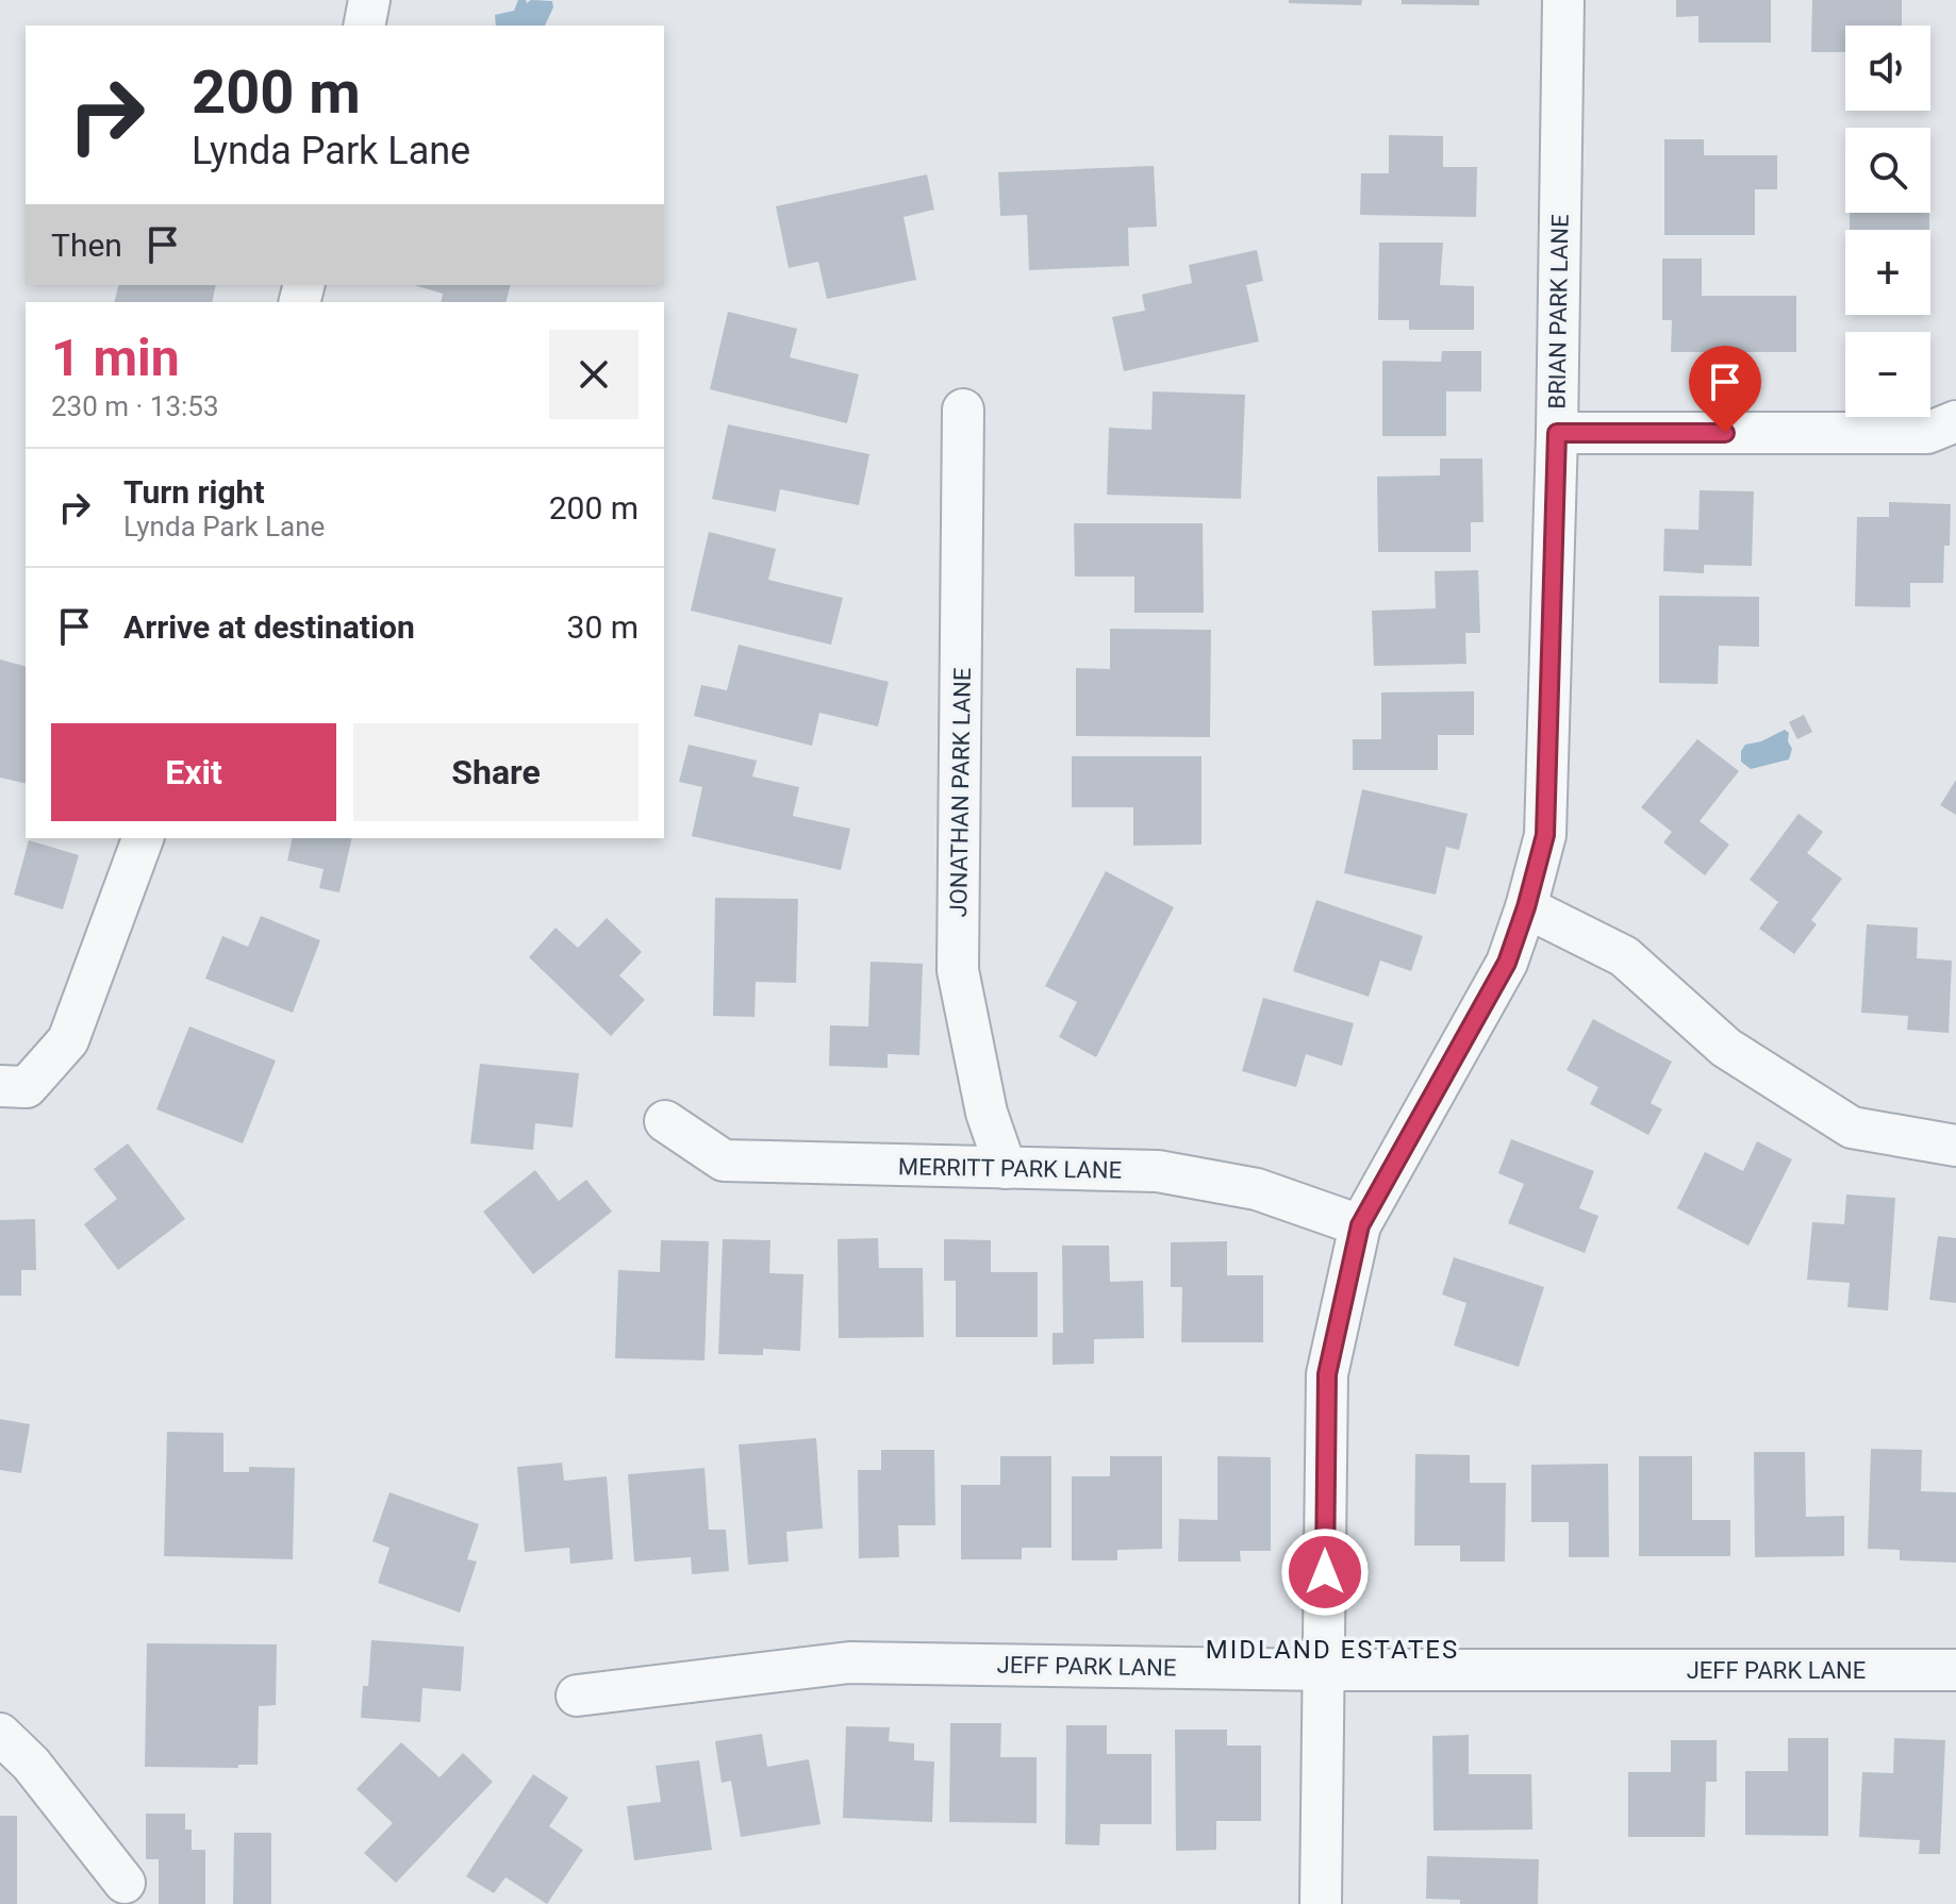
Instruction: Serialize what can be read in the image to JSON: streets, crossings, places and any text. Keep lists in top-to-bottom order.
{
  "streets": {
    "street": [
      "BRIAN PARK LANE",
      "JONATHAN PARK LANE",
      "MERRITT PARK LANE",
      "JEFF PARK LANE"
    ]
  },
  "crossings": [
    ["BRIAN PARK LANE", "MERRITT PARK LANE"],
    ["BRIAN PARK LANE", "JEFF PARK LANE"],
    ["JONATHAN PARK LANE", "MERRITT PARK LANE"]
  ],
  "districts": ["MIDLAND ESTATES"],
  "page": {
    "map_buttons": ["+", "−"],
    "turn": ["200 m", "Lynda Park Lane"],
    "then": "Then",
    "heading": ["1 min", "230 m · 13:53"],
    "list": [
      {
        "name": "Turn right",
        "note": "Lynda Park Lane",
        "value": "200 m"
      },
      {
        "name": "Arrive at destination",
        "value": "30 m"
      }
    ],
    "buttons": ["Exit", "Share"]
  }
}
